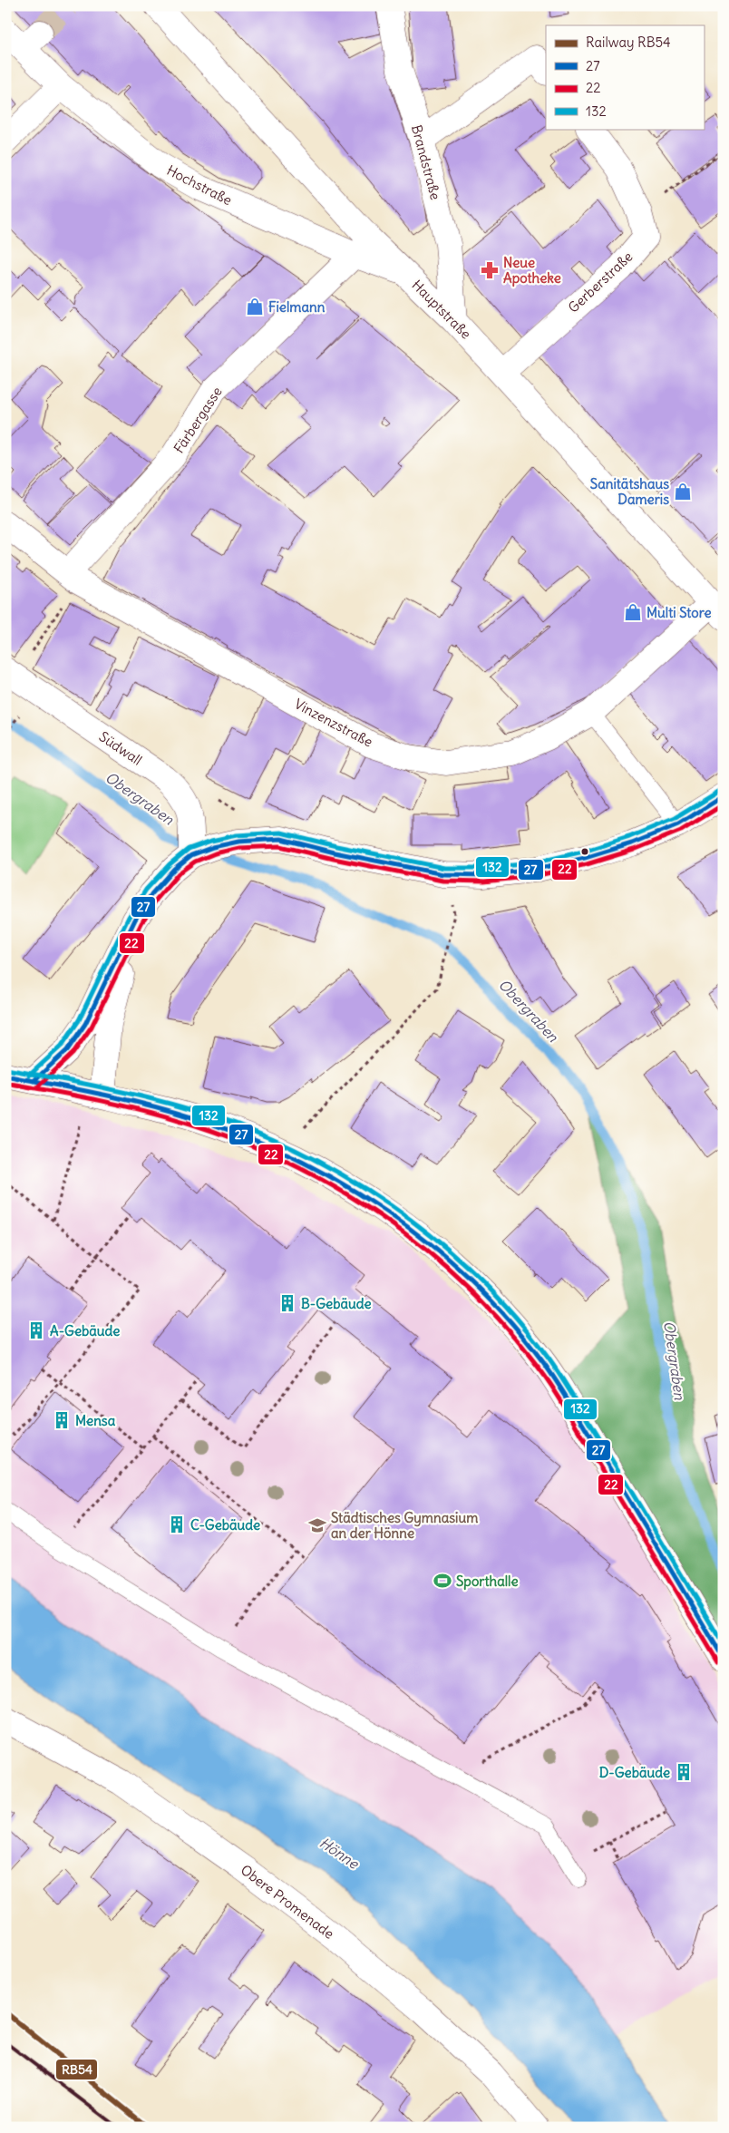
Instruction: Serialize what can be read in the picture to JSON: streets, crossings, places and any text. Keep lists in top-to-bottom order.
{
  "streets": {
    "street": [
      "Brandstraße",
      "Hochstraße",
      "Gerberstraße",
      "Hauptstraße",
      "Färbergasse",
      "Vinzenzstraße",
      "Südwall",
      "Obere Promenade"
    ]
  },
  "crossings": [
    ["Brandstraße", "Hauptstraße"],
    ["Hochstraße", "Hauptstraße"],
    ["Hochstraße", "Färbergasse"],
    ["Gerberstraße", "Hauptstraße"],
    ["Hauptstraße", "Vinzenzstraße"],
    ["Färbergasse", "Vinzenzstraße"]
  ],
  "water": ["Obergraben", "Hönne"],
  "places": {
    "pharmacy": ["Neue Apotheke"],
    "shop": ["Fielmann", "Sanitätshaus Dameris", "Multi Store"],
    "building": [
      "B-Gebäude",
      "A-Gebäude",
      "Mensa",
      "C-Gebäude",
      "D-Gebäude"
    ],
    "school or university": ["Städtisches Gymnasium an der Hönne"],
    "sports": ["Sporthalle"]
  },
  "lines": [
    "transit line 132",
    "transit line 27",
    "transit line 22",
    "rail line RB54"
  ],
  "legend": [
    "Railway RB54",
    "27",
    "22",
    "132"
  ]
}
